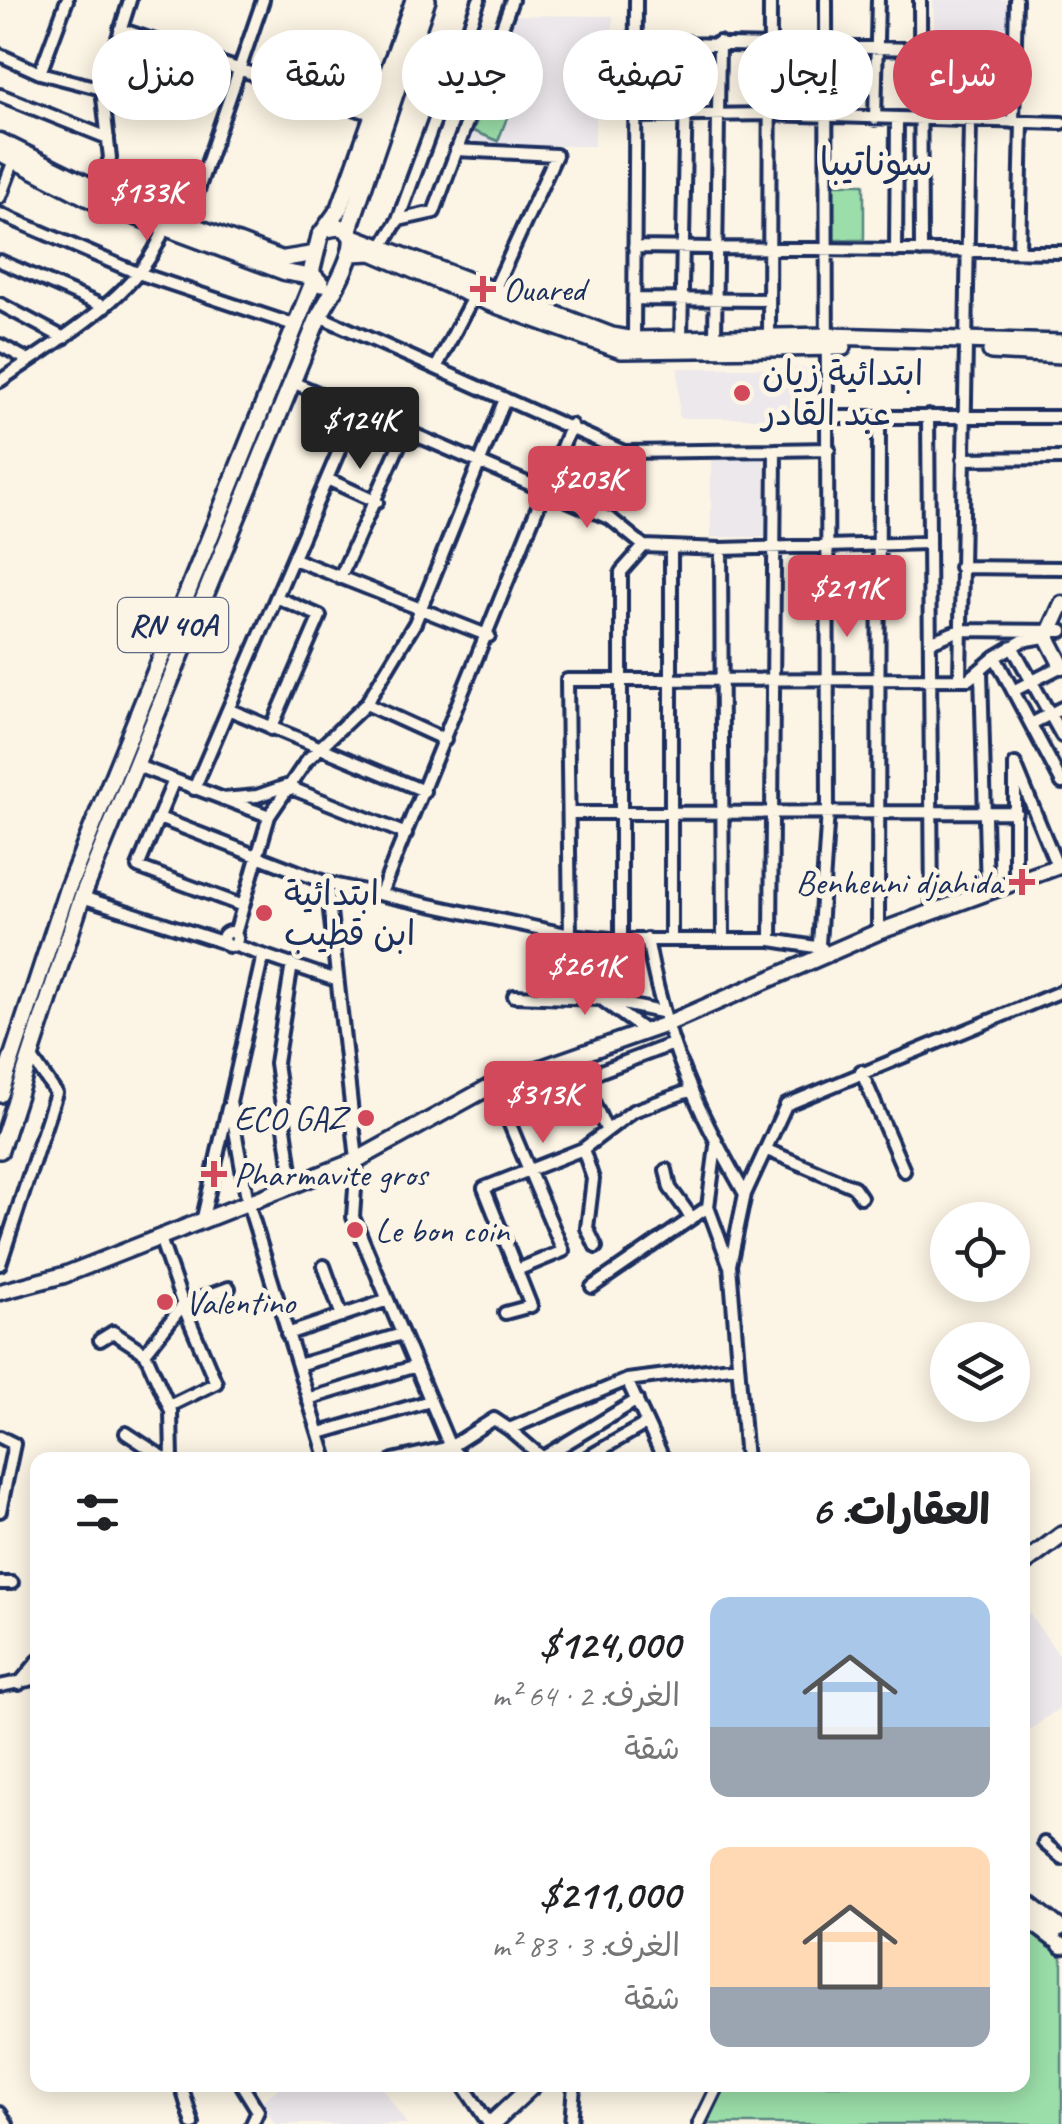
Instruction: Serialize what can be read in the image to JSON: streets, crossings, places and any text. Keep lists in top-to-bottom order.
{
  "streets": {
    "main road": ["RN 40A"]
  },
  "districts": ["سوناتيبا"],
  "places": {
    "health": ["Ouared", "Benhenni djahida", "Pharmavite gros"],
    "other": [
      "ابتدائية زيان عبد القادر",
      "ابتدائية ابن قطيب",
      "ECO GAZ",
      "Le bon coin",
      "Valentino"
    ]
  },
  "page": {
    "chip": [
      "شراء",
      "إيجار",
      "تصفية",
      "جديد",
      "شقة",
      "منزل"
    ],
    "price": [
      "$133K",
      "$124K",
      "$203K",
      "$211K",
      "$261K",
      "$313K"
    ],
    "heading": "العقارات: 6",
    "list": [
      {
        "name": "$124,000",
        "note": "الغرف: 2 · 64 m² · شقة"
      },
      {
        "name": "$211,000",
        "note": "الغرف: 3 · 83 m² · شقة"
      }
    ]
  }
}
